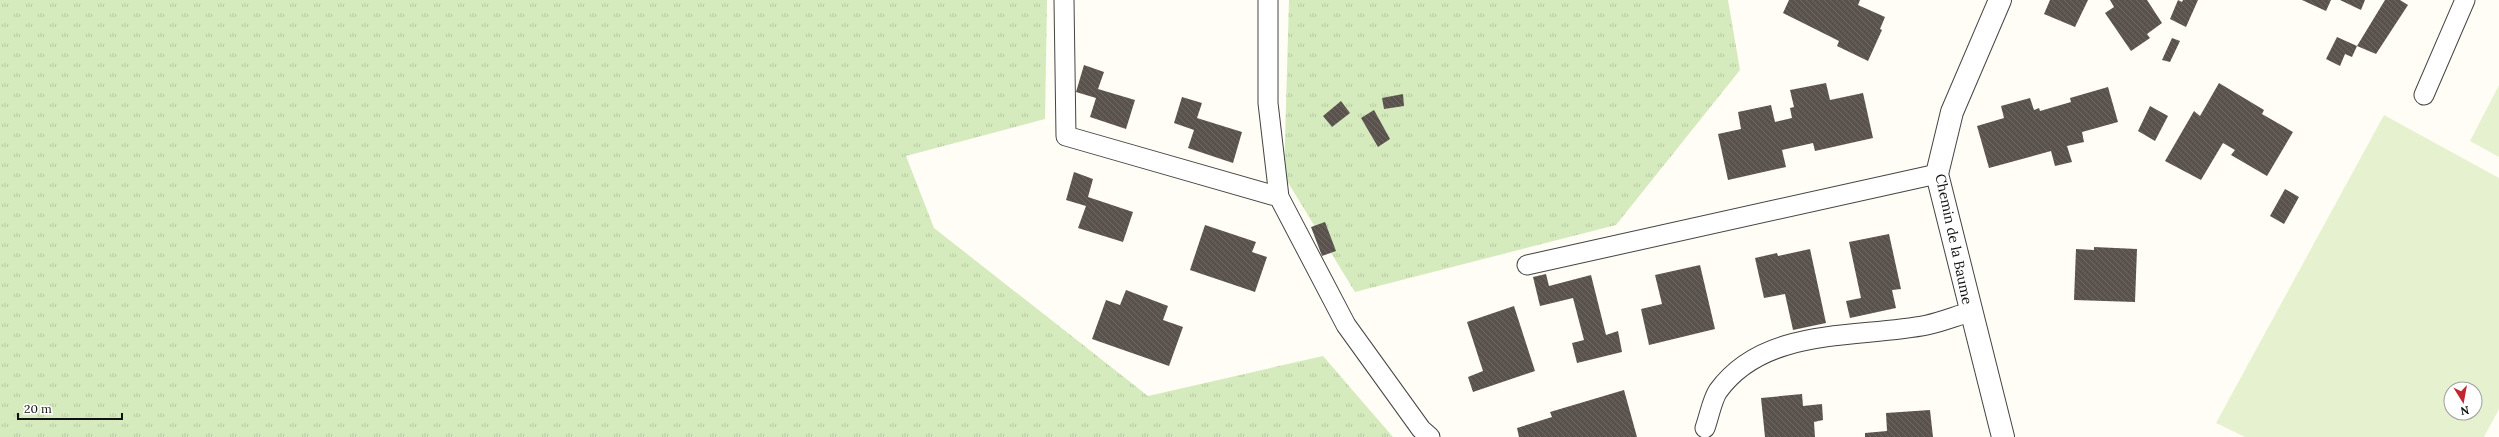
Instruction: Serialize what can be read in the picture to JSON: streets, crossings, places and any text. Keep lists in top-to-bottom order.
{
  "streets": {
    "street": ["Chemin de la Baume"]
  },
  "scale_bar": "20 m",
  "north": "bottom"
}
